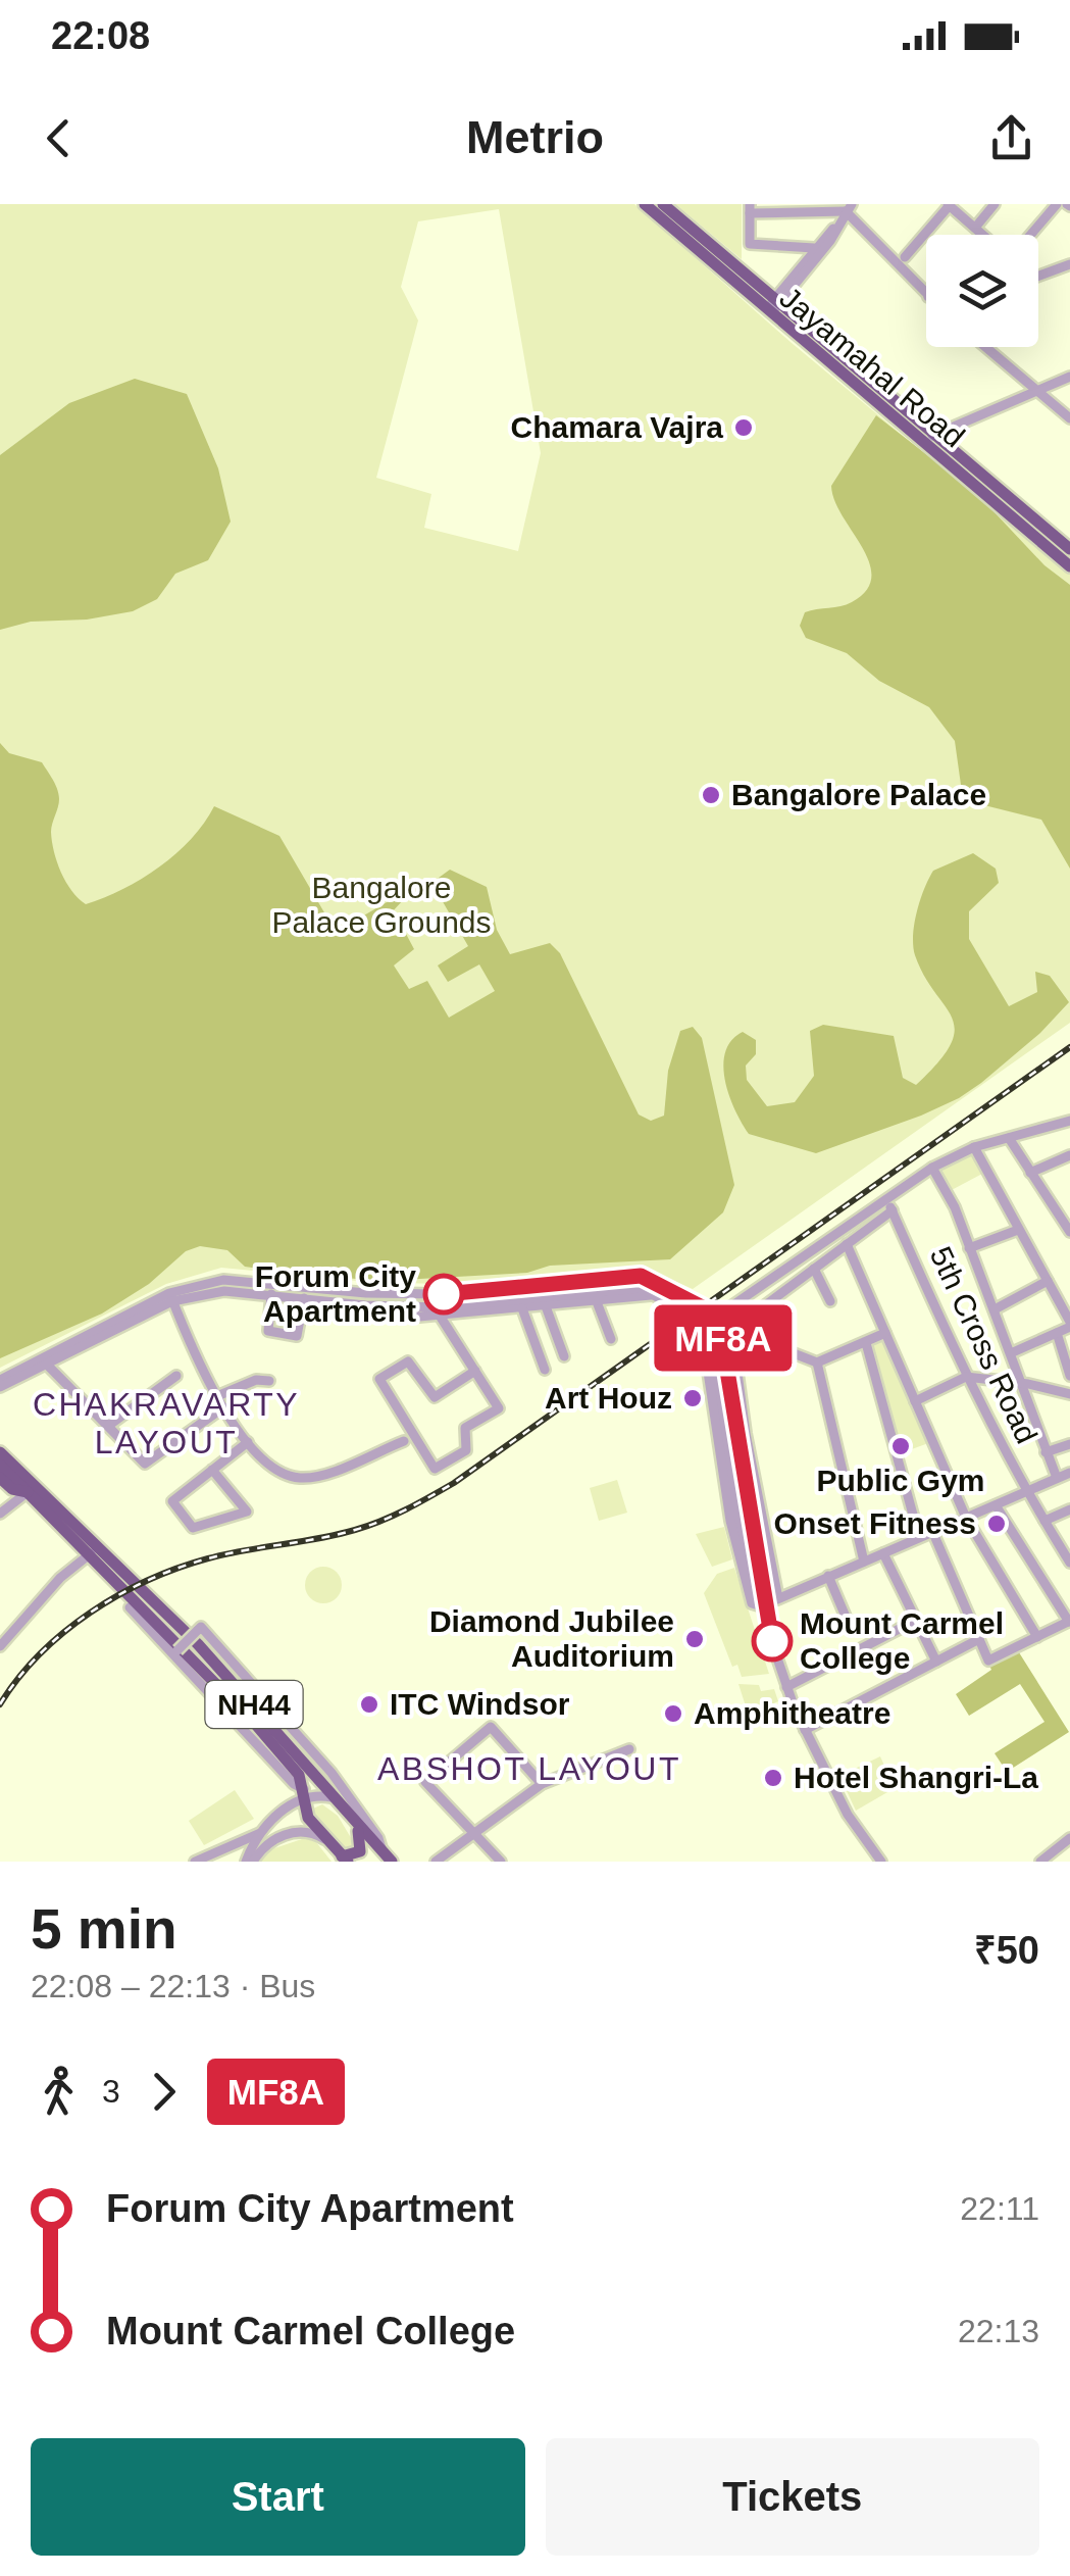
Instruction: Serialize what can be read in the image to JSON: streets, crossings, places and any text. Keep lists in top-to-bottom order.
{
  "streets": {
    "main road": ["Jayamahal Road", "NH44"],
    "street": ["5th Cross Road"]
  },
  "districts": ["CHAKRAVARTY LAYOUT", "ABSHOT LAYOUT"],
  "parks": ["Bangalore Palace Grounds"],
  "places": [
    "Chamara Vajra",
    "Bangalore Palace",
    "Forum City Apartment",
    "Art Houz",
    "Public Gym",
    "Onset Fitness",
    "Diamond Jubilee Auditorium",
    "Mount Carmel College",
    "ITC Windsor",
    "Amphitheatre",
    "Hotel Shangri-La"
  ],
  "lines": ["bus line MF8A"],
  "page": {
    "status": "22:08",
    "header": "Metrio",
    "on_map": "MF8A",
    "heading": ["5 min", "22:08 – 22:13 · Bus", "₹50"],
    "legs": ["3", "MF8A"],
    "list": [
      {
        "name": "Forum City Apartment",
        "value": "22:11"
      },
      {
        "name": "Mount Carmel College",
        "value": "22:13"
      }
    ],
    "buttons": ["Start", "Tickets"]
  }
}
